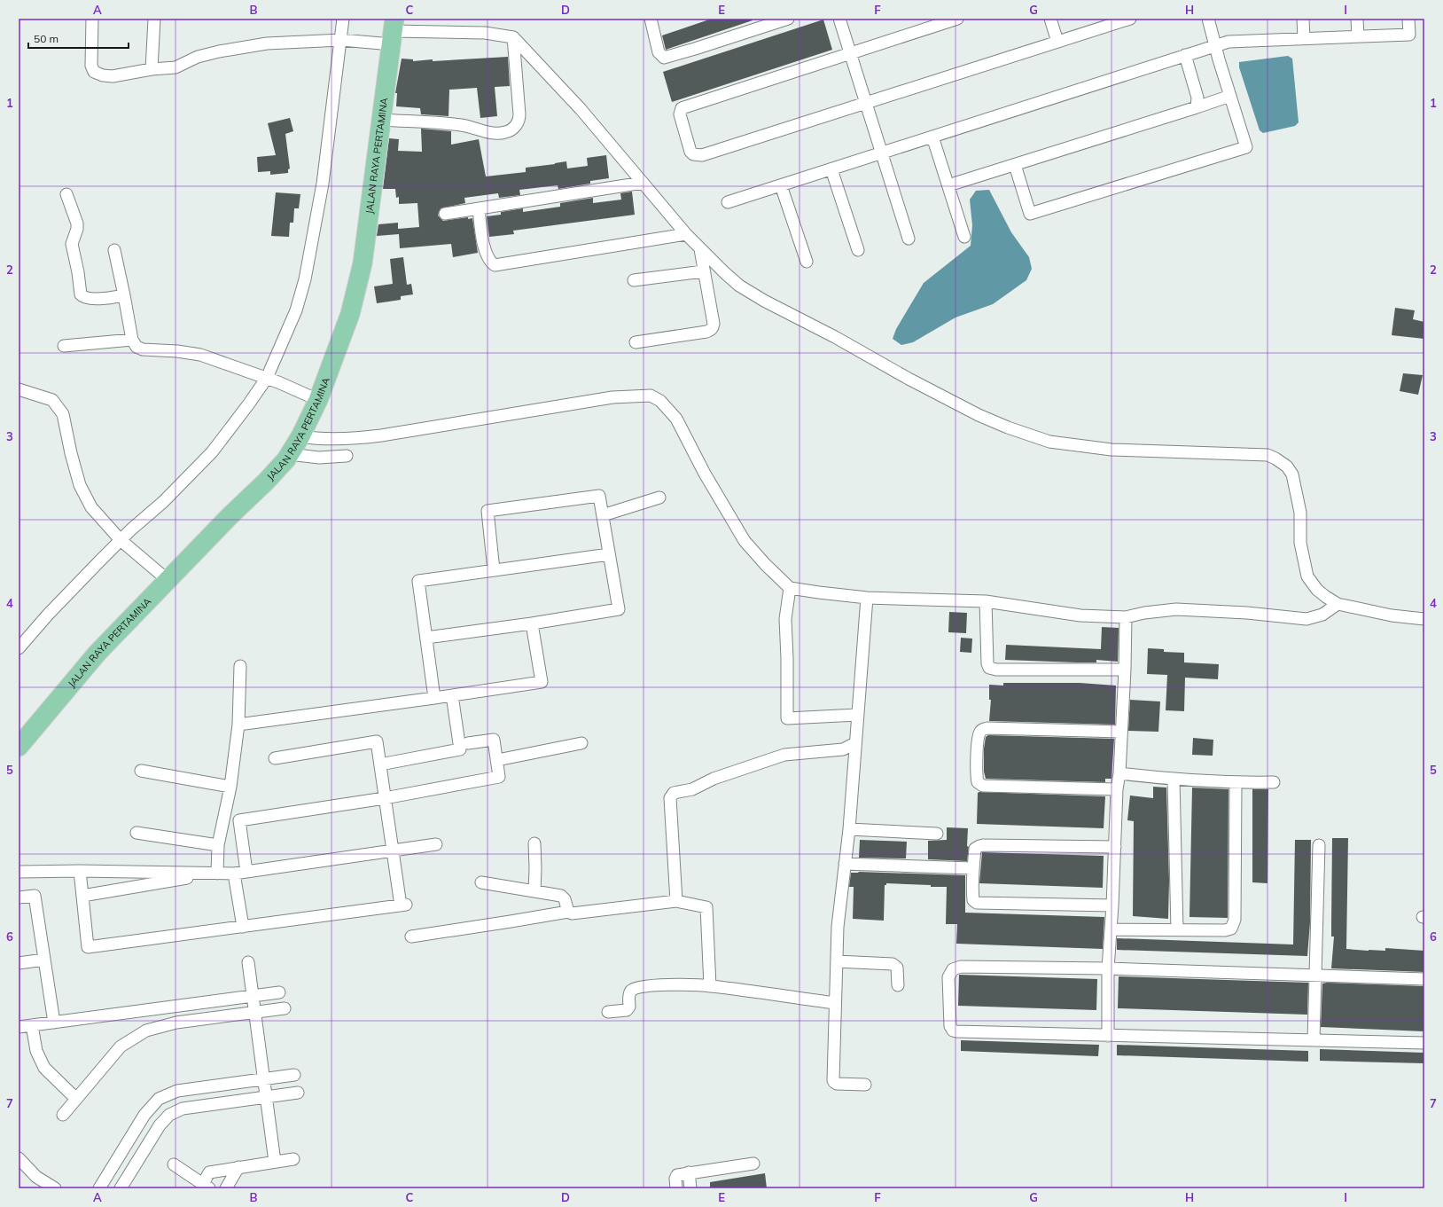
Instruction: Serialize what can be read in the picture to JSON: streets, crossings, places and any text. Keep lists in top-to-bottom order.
{
  "streets": {
    "main road": ["JALAN RAYA PERTAMINA"]
  },
  "scale_bar": "50 m",
  "grid": {
    "columns": [
      "A",
      "B",
      "C",
      "D",
      "E",
      "F",
      "G",
      "H",
      "I"
    ],
    "rows": [
      "1",
      "2",
      "3",
      "4",
      "5",
      "6",
      "7"
    ]
  }
}
